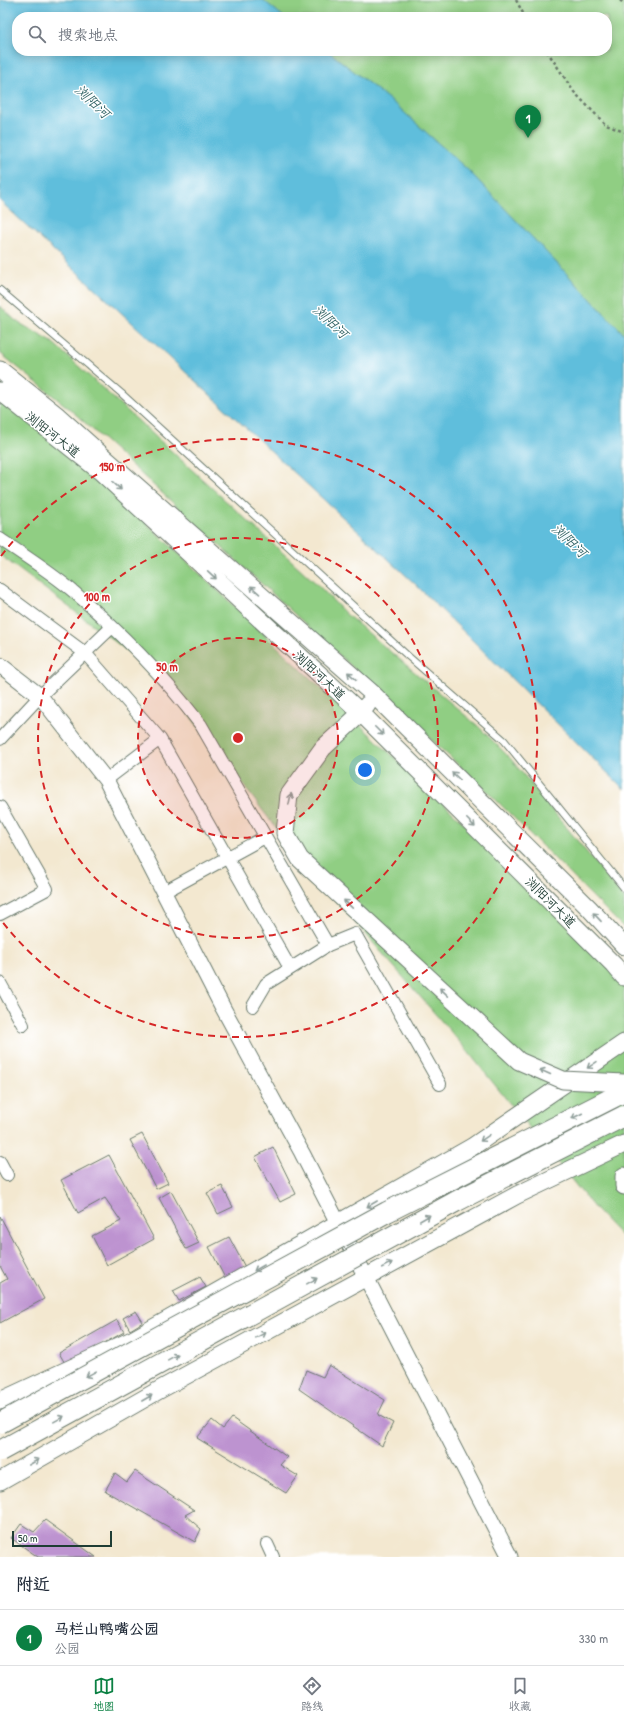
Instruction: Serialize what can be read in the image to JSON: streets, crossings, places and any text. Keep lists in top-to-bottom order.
{
  "streets": {
    "main road": ["浏阳河大道"]
  },
  "water": ["浏阳河"],
  "scale_bar": "50 m",
  "page": {
    "search": "搜索地点",
    "pins": "1",
    "scale": "50 m",
    "heading": "附近",
    "list": [
      {
        "mark": "1",
        "name": "马栏山鸭嘴公园",
        "note": "公园",
        "value": "330 m"
      }
    ],
    "nav": ["地图", "路线", "收藏"]
  },
  "rings": ["150 m", "100 m", "50 m"]
}
